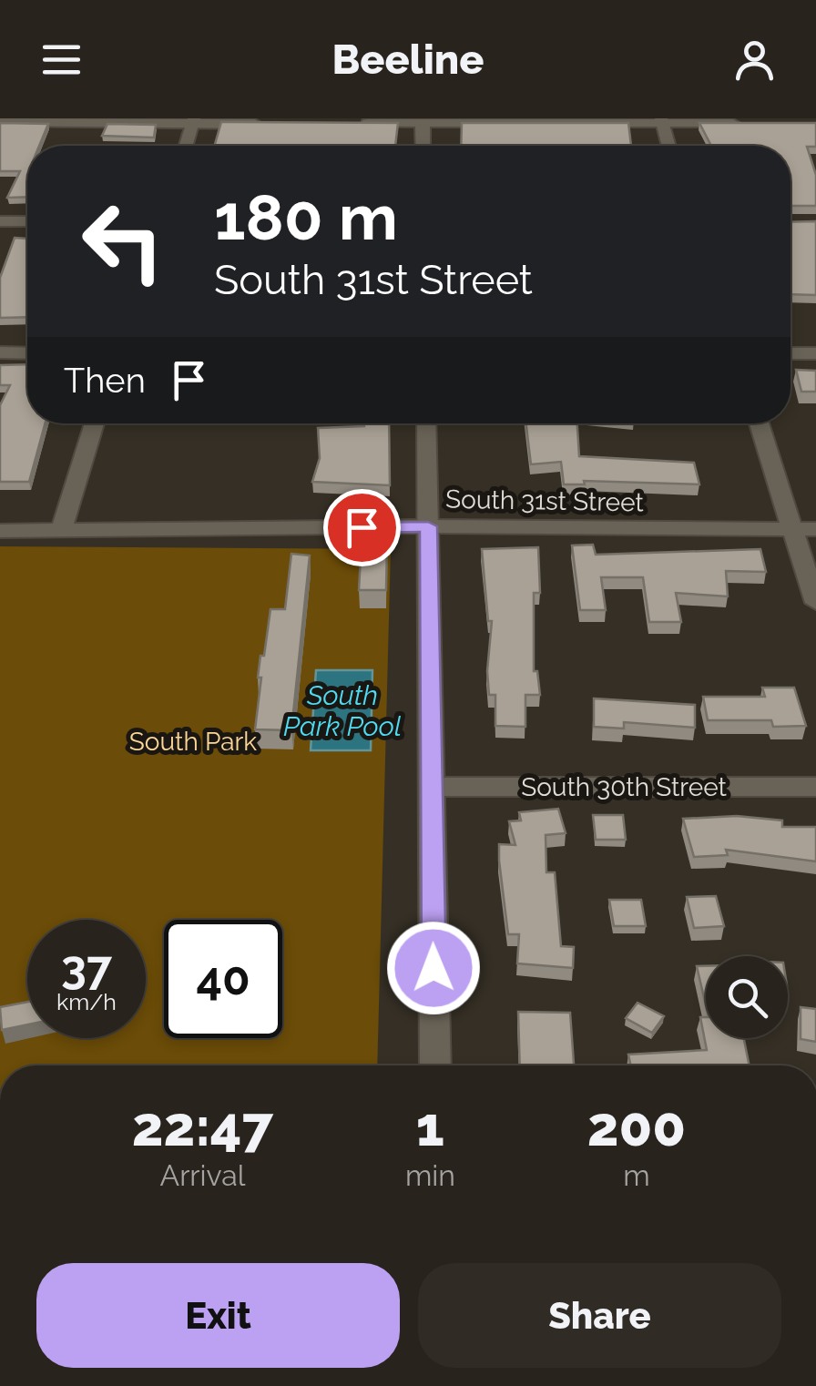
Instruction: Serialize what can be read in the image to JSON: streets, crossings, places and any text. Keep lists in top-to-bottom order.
{
  "streets": {
    "street": ["South 31st Street", "South 30th Street"]
  },
  "water": ["South Park Pool"],
  "parks": ["South Park"],
  "page": {
    "header": "Beeline",
    "turn": ["180 m", "South 31st Street"],
    "then": "Then",
    "speed": "37 km/h",
    "limit": "40",
    "eta": [
      "22:47",
      "Arrival",
      "1",
      "min",
      "200",
      "m"
    ],
    "buttons": ["Exit", "Share"]
  }
}
